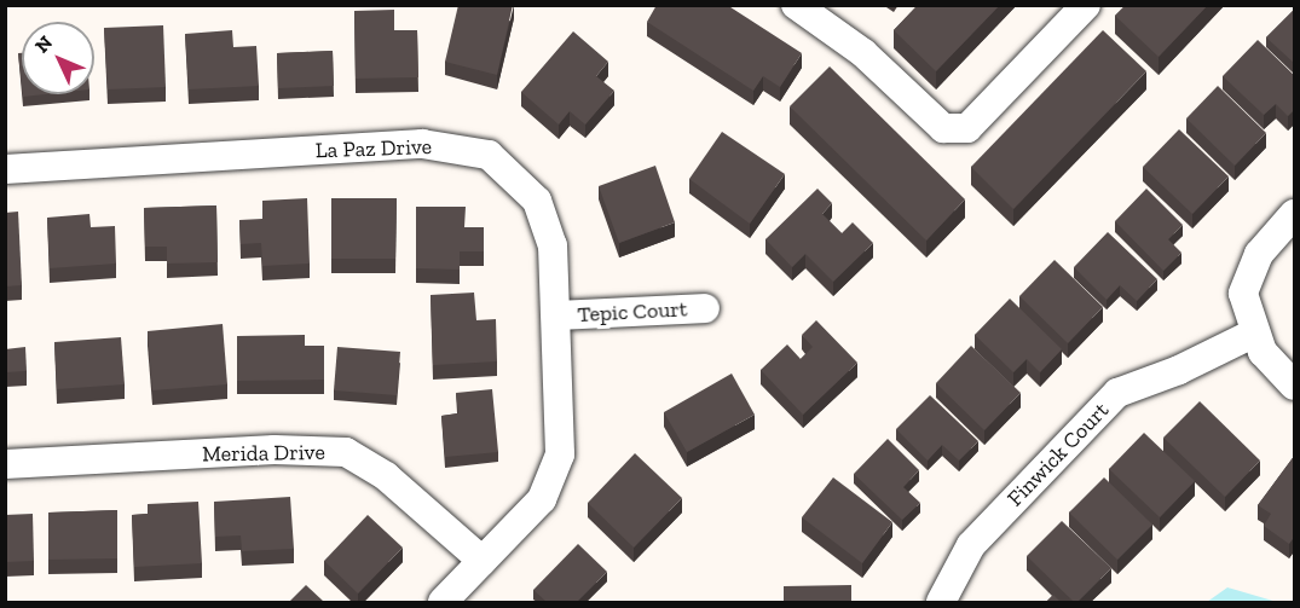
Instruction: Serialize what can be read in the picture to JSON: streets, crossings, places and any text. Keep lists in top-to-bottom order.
{
  "streets": {
    "street": [
      "La Paz Drive",
      "Tepic Court",
      "Merida Drive",
      "Finwick Court"
    ]
  },
  "crossings": [
    ["La Paz Drive", "Tepic Court"],
    ["La Paz Drive", "Merida Drive"]
  ],
  "north": "top left"
}
